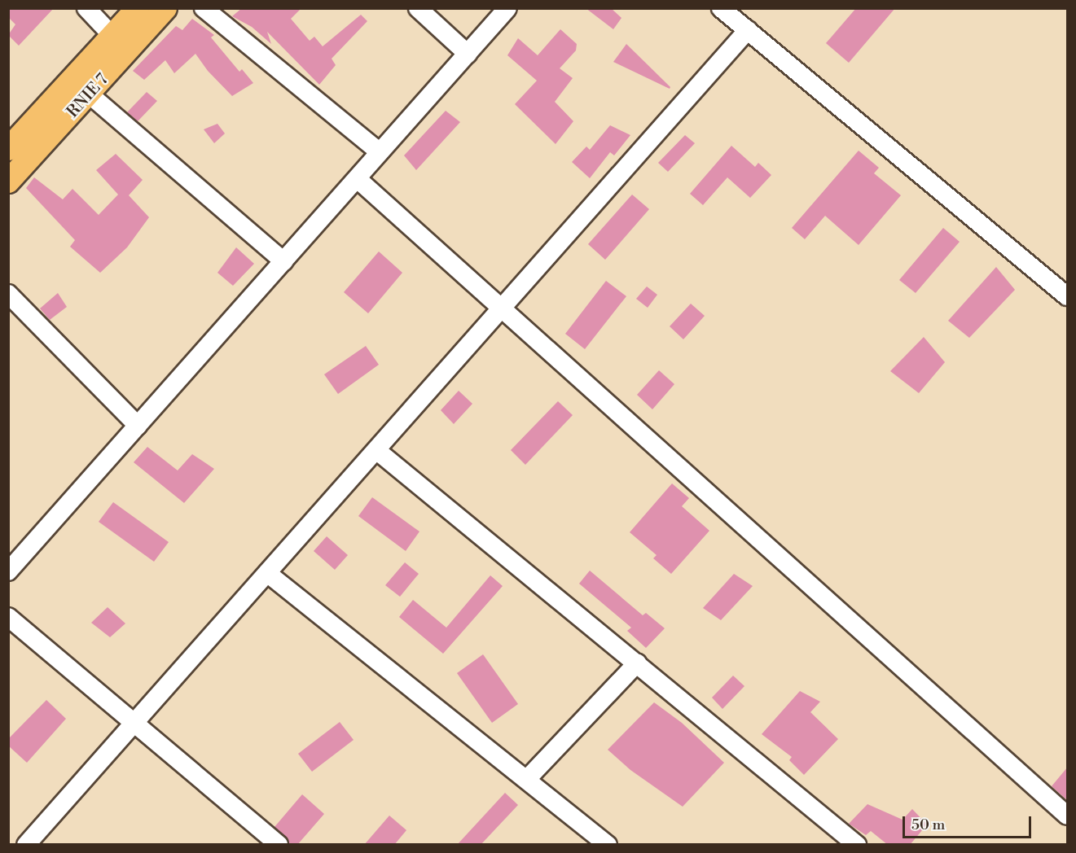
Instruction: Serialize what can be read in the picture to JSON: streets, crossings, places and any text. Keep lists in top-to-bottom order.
{
  "streets": {
    "main road": ["RNIE 7"]
  },
  "scale_bar": "50 m"
}
